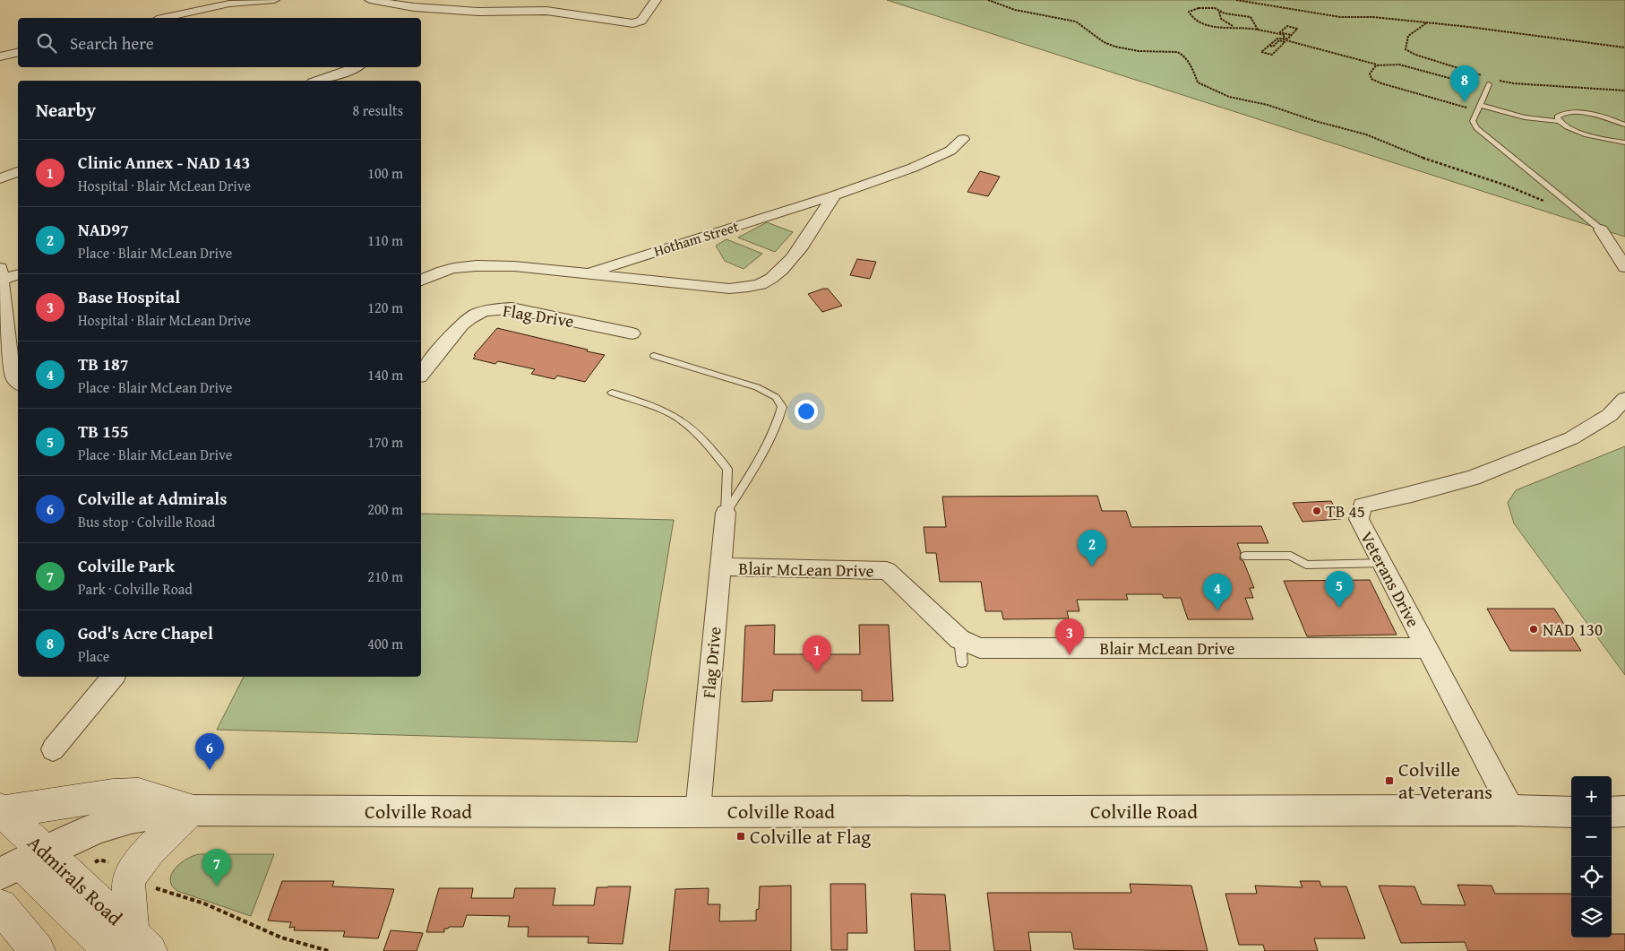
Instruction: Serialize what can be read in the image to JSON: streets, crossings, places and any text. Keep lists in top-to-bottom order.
{
  "streets": {
    "main road": ["Admirals Road"],
    "street": [
      "Hotham Street",
      "Flag Drive",
      "Blair McLean Drive",
      "Veterans Drive",
      "Colville Road"
    ]
  },
  "crossings": [
    ["Flag Drive", "Blair McLean Drive"],
    ["Flag Drive", "Colville Road"],
    ["Blair McLean Drive", "Veterans Drive"],
    ["Veterans Drive", "Colville Road"],
    ["Colville Road", "Admirals Road"]
  ],
  "places": {
    "other": ["TB 45", "NAD 130"],
    "transit": ["Colville at Veterans", "Colville at Flag"]
  },
  "page": {
    "search": "Search here",
    "pins": [
      "8",
      "2",
      "5",
      "4",
      "3",
      "1",
      "6",
      "7"
    ],
    "heading": ["Nearby", "8 results"],
    "list": [
      {
        "mark": "1",
        "name": "Clinic Annex - NAD 143",
        "note": "Hospital · Blair McLean Drive",
        "value": "100 m"
      },
      {
        "mark": "2",
        "name": "NAD97",
        "note": "Place · Blair McLean Drive",
        "value": "110 m"
      },
      {
        "mark": "3",
        "name": "Base Hospital",
        "note": "Hospital · Blair McLean Drive",
        "value": "120 m"
      },
      {
        "mark": "4",
        "name": "TB 187",
        "note": "Place · Blair McLean Drive",
        "value": "140 m"
      },
      {
        "mark": "5",
        "name": "TB 155",
        "note": "Place · Blair McLean Drive",
        "value": "170 m"
      },
      {
        "mark": "6",
        "name": "Colville at Admirals",
        "note": "Bus stop · Colville Road",
        "value": "200 m"
      },
      {
        "mark": "7",
        "name": "Colville Park",
        "note": "Park · Colville Road",
        "value": "210 m"
      },
      {
        "mark": "8",
        "name": "God's Acre Chapel",
        "note": "Place",
        "value": "400 m"
      }
    ],
    "map_buttons": ["+", "−"]
  }
}
